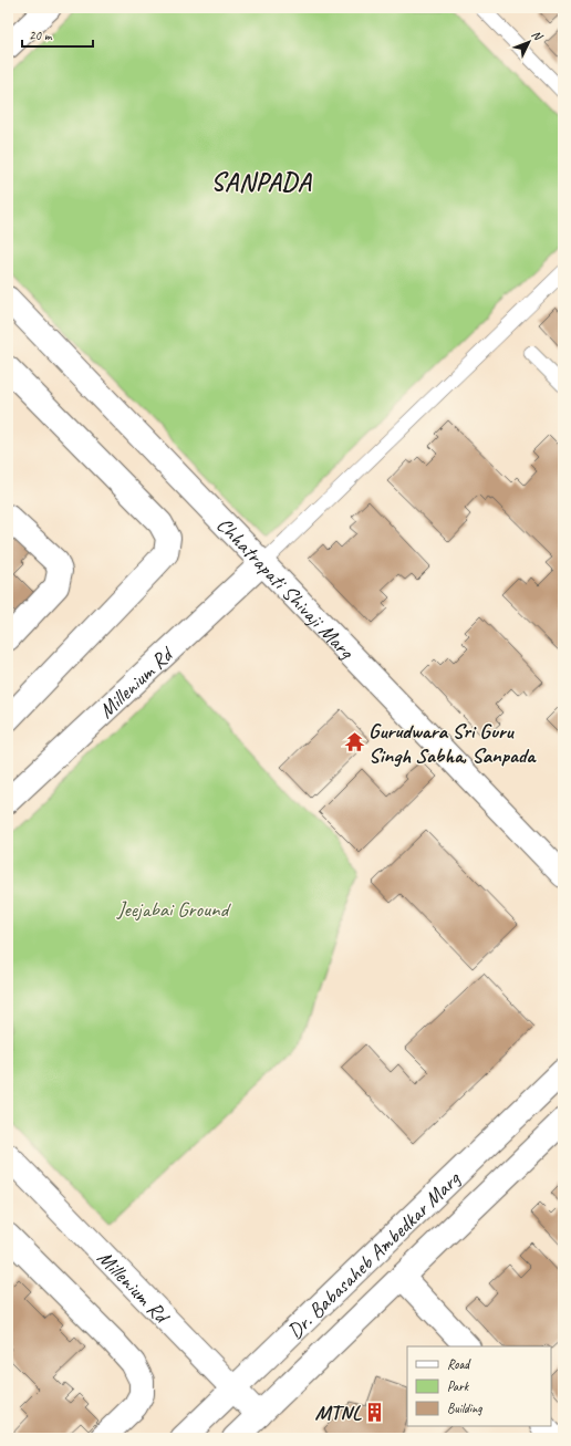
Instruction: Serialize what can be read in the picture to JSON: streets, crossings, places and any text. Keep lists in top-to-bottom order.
{
  "streets": {
    "street": ["Chhatrapati Shivaji Marg", "Millenium Rd", "Dr. Babasaheb Ambedkar Marg"]
  },
  "crossings": [
    ["Chhatrapati Shivaji Marg", "Millenium Rd"],
    ["Millenium Rd", "Dr. Babasaheb Ambedkar Marg"]
  ],
  "districts": ["SANPADA"],
  "parks": ["Jeejabai Ground"],
  "places": {
    "temple": ["Gurudwara Sri Guru Singh Sabha, Sanpada"],
    "building": ["MTNL"]
  },
  "legend": ["Road", "Park", "Building"],
  "scale_bar": "20 m",
  "north": "top right"
}
